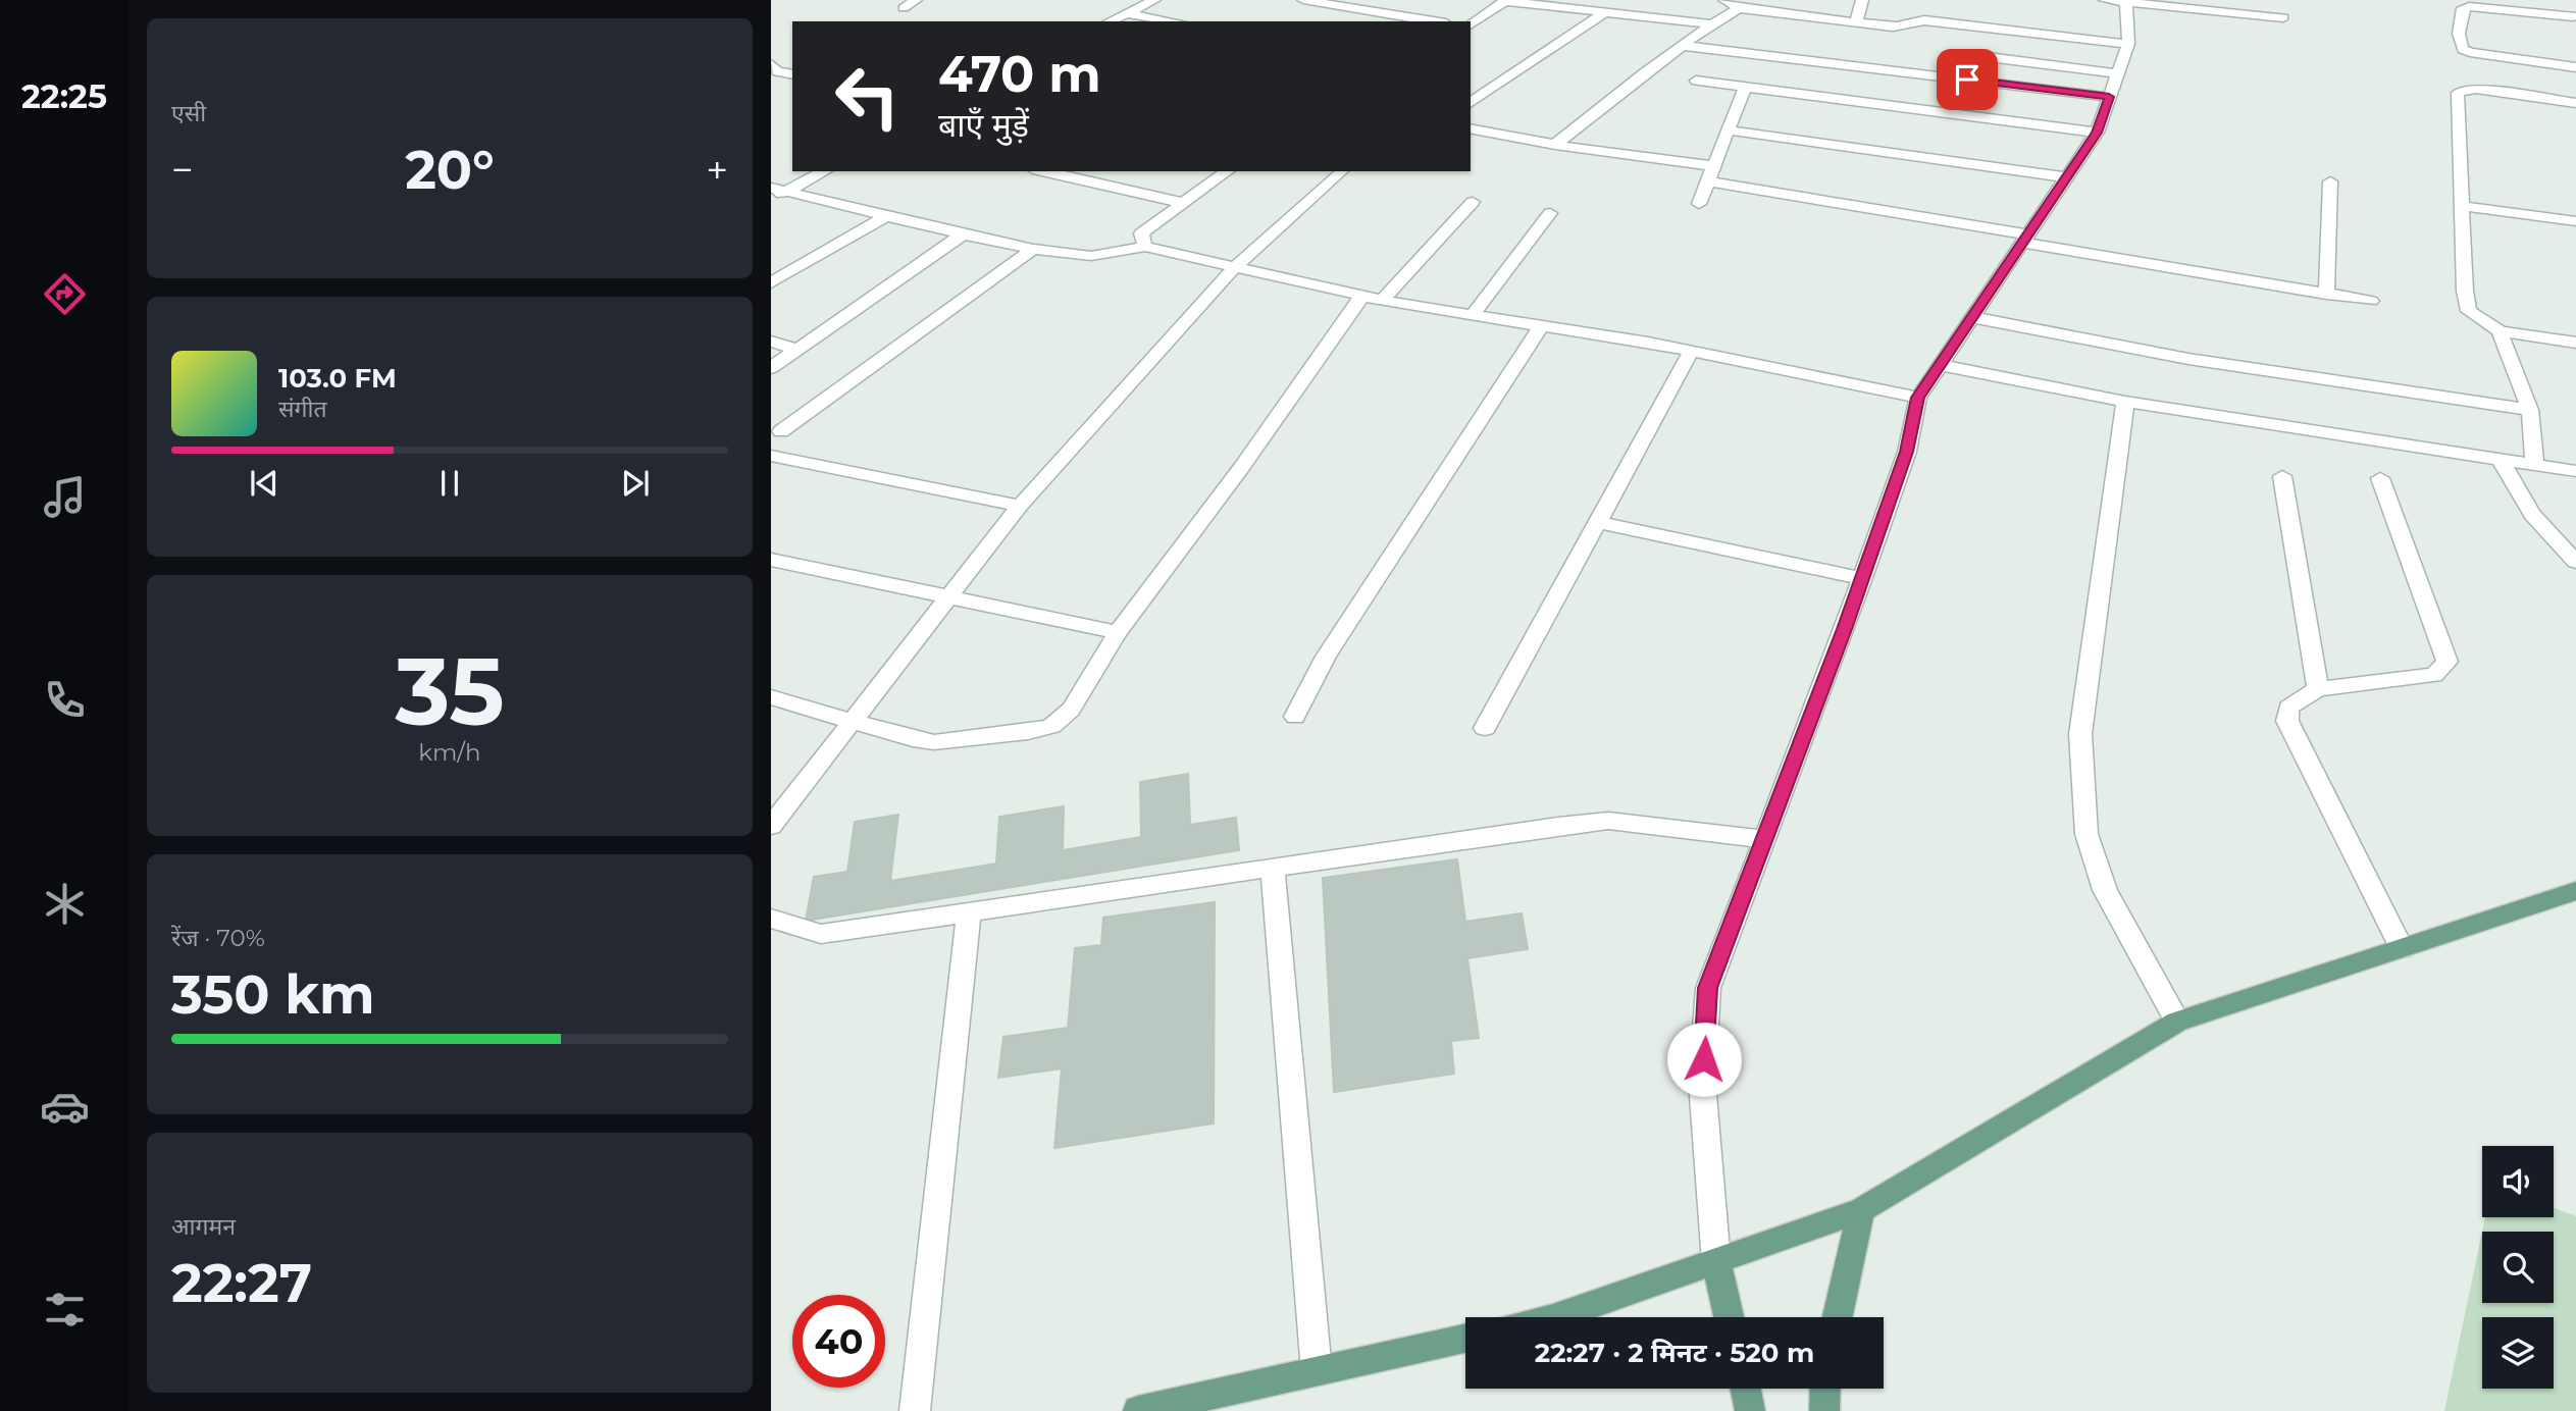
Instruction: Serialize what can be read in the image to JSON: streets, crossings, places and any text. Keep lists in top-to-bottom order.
{
  "page": {
    "tabs": "22:25",
    "tile": [
      "एसी",
      ["35", "km/h"],
      ["रेंज · 70%", "350 km"],
      ["आगमन", "22:27"]
    ],
    "turn": ["470 m", "बाएँ मुड़ें"],
    "heat": ["−", "20°", "+"],
    "song": ["103.0 FM", "संगीत"],
    "limit": "40",
    "trip": "22:27 · 2 मिनट · 520 m"
  }
}
